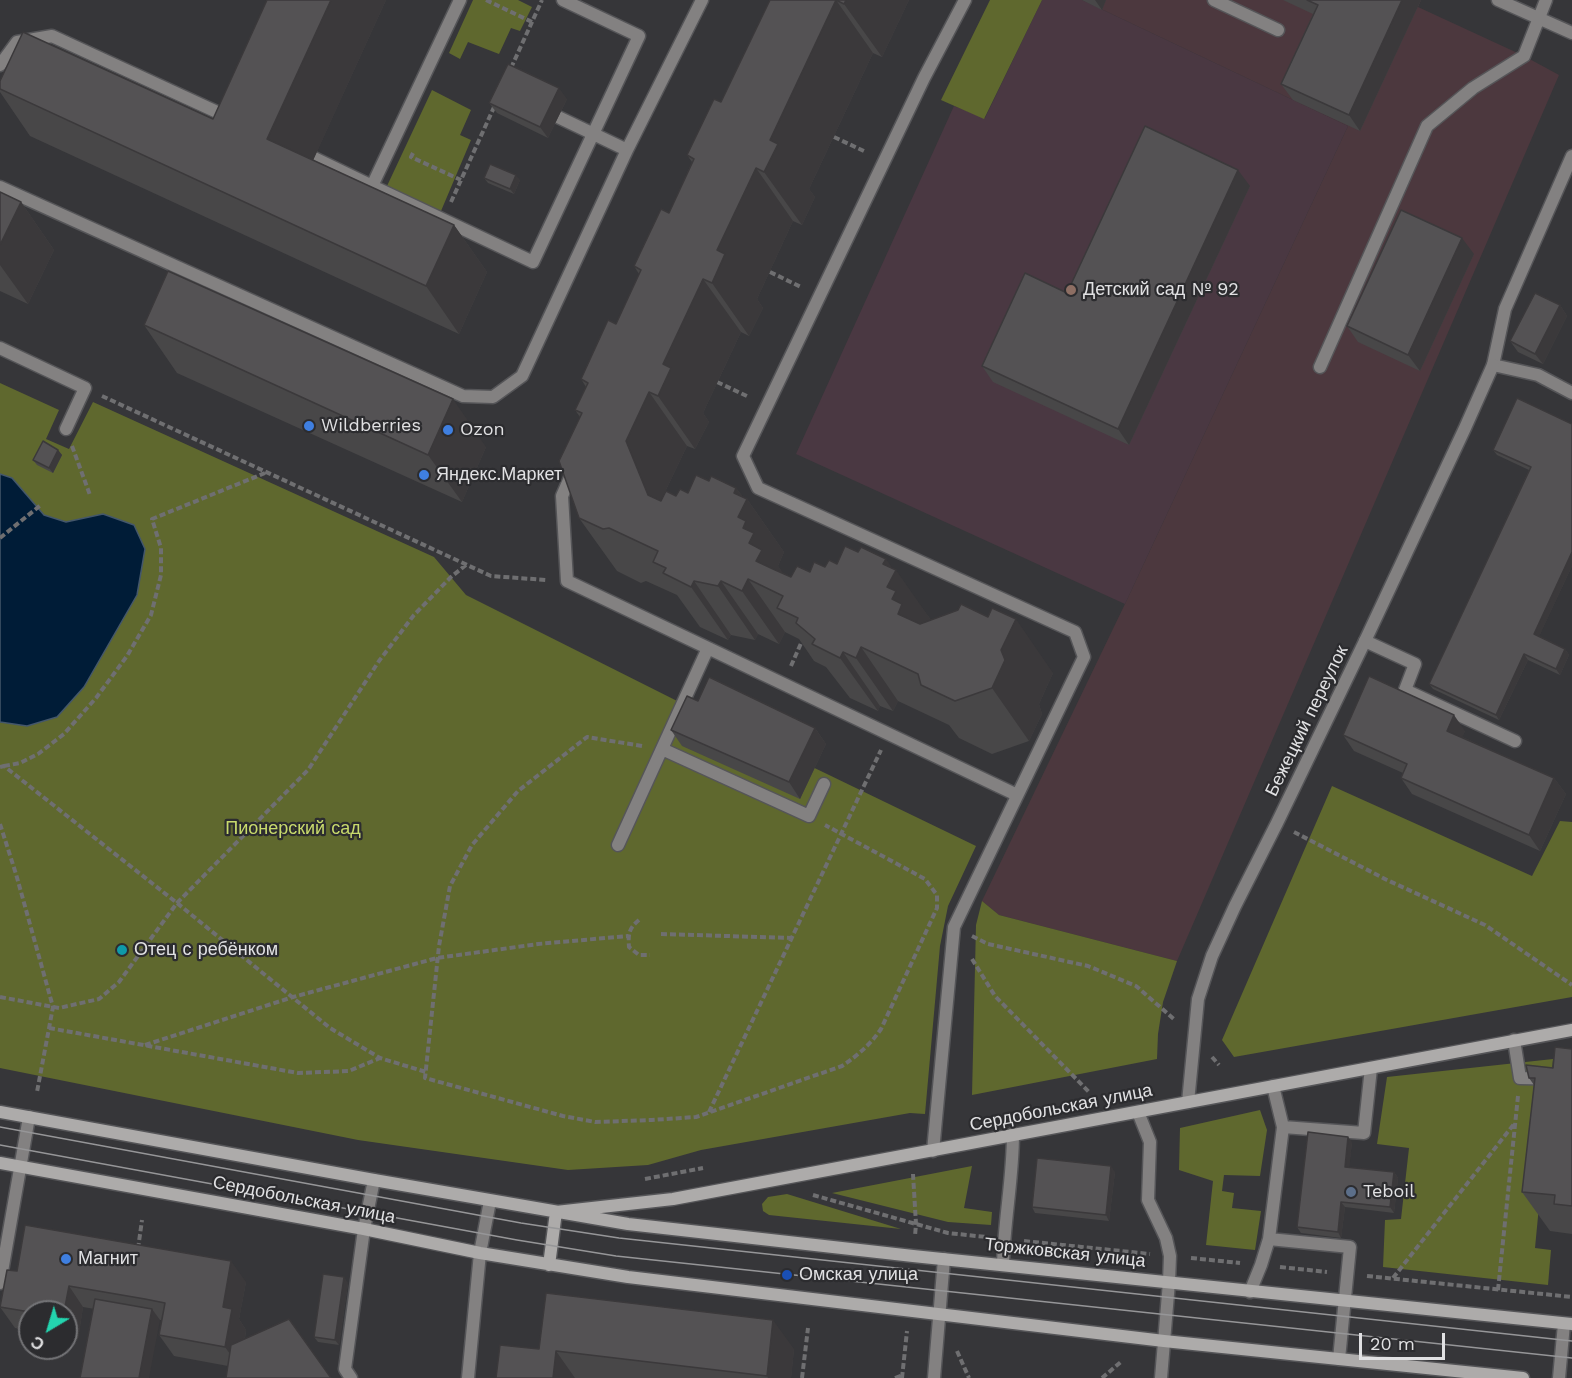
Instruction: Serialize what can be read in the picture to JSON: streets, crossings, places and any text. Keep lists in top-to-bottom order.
{
  "streets": {
    "main road": ["Сердобольская улица", "Торжковская улица"],
    "street": ["Бежецкий переулок"]
  },
  "crossings": [
    ["Бежецкий переулок", "Сердобольская улица"],
    ["Сердобольская улица", "Торжковская улица"]
  ],
  "parks": ["Пионерский сад"],
  "places": [
    "Детский сад № 92",
    "Wildberries",
    "Ozon",
    "Яндекс.Маркет",
    "Отец с ребёнком",
    "Teboil",
    "Магнит",
    "Омская улица"
  ],
  "scale_bar": "20 m",
  "north": "bottom left"
}
